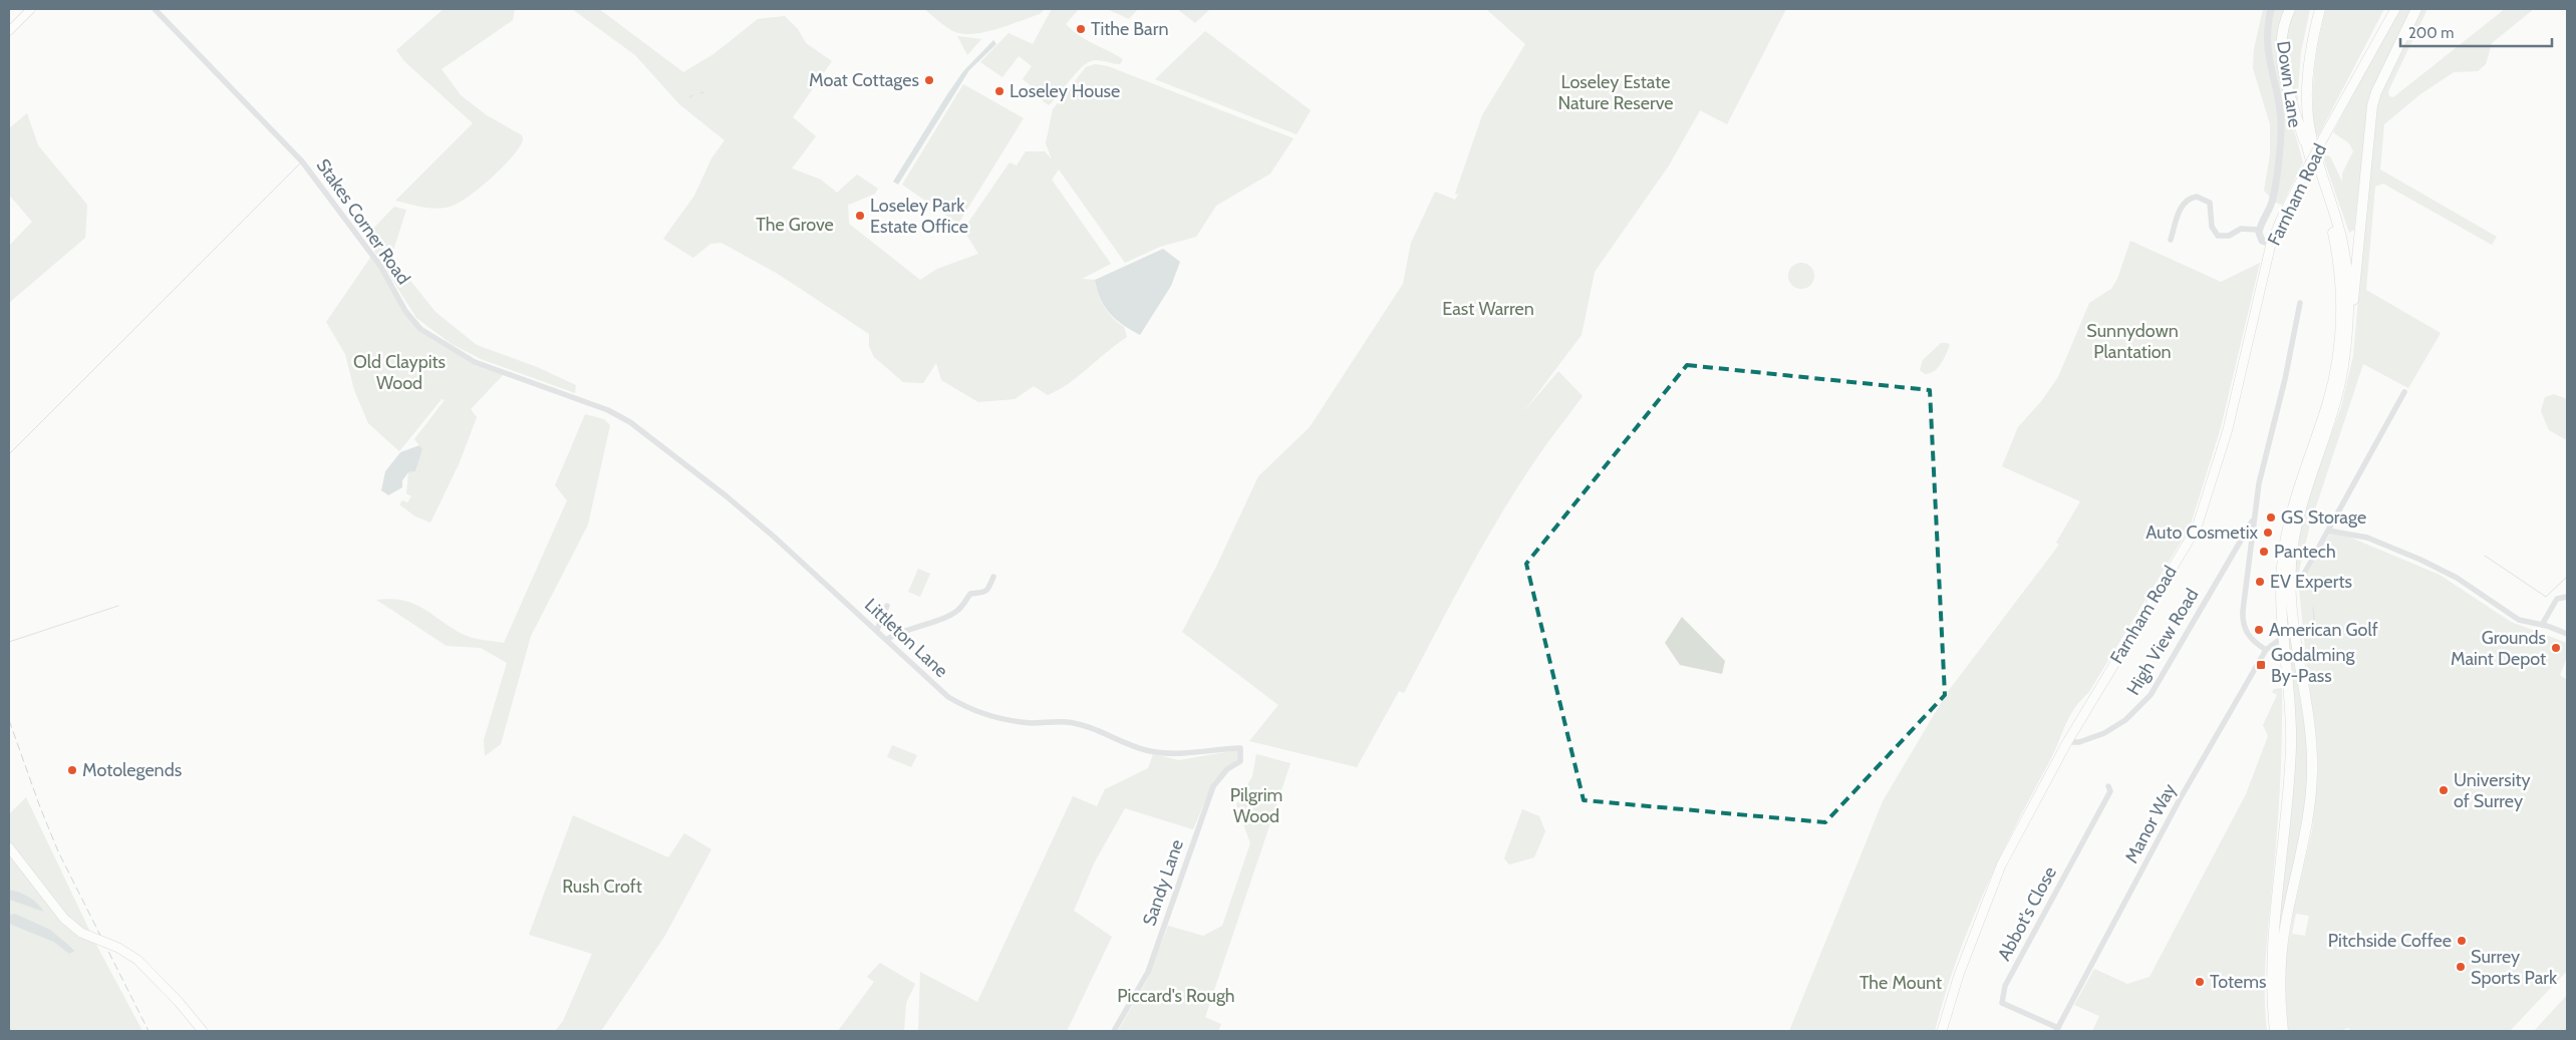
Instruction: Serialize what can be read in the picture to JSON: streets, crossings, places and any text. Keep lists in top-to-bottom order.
{
  "streets": {
    "main road": ["Farnham Road"],
    "street": [
      "Down Lane",
      "Stakes Corner Road",
      "Littleton Lane",
      "High View Road",
      "Manor Way",
      "Sandy Lane",
      "Abbot's Close"
    ]
  },
  "crossings": [
    ["Farnham Road", "High View Road"],
    ["Stakes Corner Road", "Littleton Lane"],
    ["Littleton Lane", "Sandy Lane"],
    ["High View Road", "Manor Way"],
    ["Manor Way", "Abbot's Close"]
  ],
  "parks": [
    "Loseley Estate Nature Reserve",
    "The Grove",
    "East Warren",
    "Sunnydown Plantation",
    "Old Claypits Wood",
    "Pilgrim Wood",
    "Rush Croft",
    "The Mount",
    "Piccard's Rough"
  ],
  "places": {
    "other": [
      "Tithe Barn",
      "Moat Cottages",
      "Loseley House",
      "Loseley Park Estate Office",
      "GS Storage",
      "Auto Cosmetix",
      "Pantech",
      "EV Experts",
      "American Golf",
      "Grounds Maint Depot",
      "Motolegends",
      "University of Surrey",
      "Pitchside Coffee",
      "Surrey Sports Park",
      "Totems"
    ],
    "transit": ["Godalming By-Pass"]
  },
  "scale_bar": "200 m"
}
